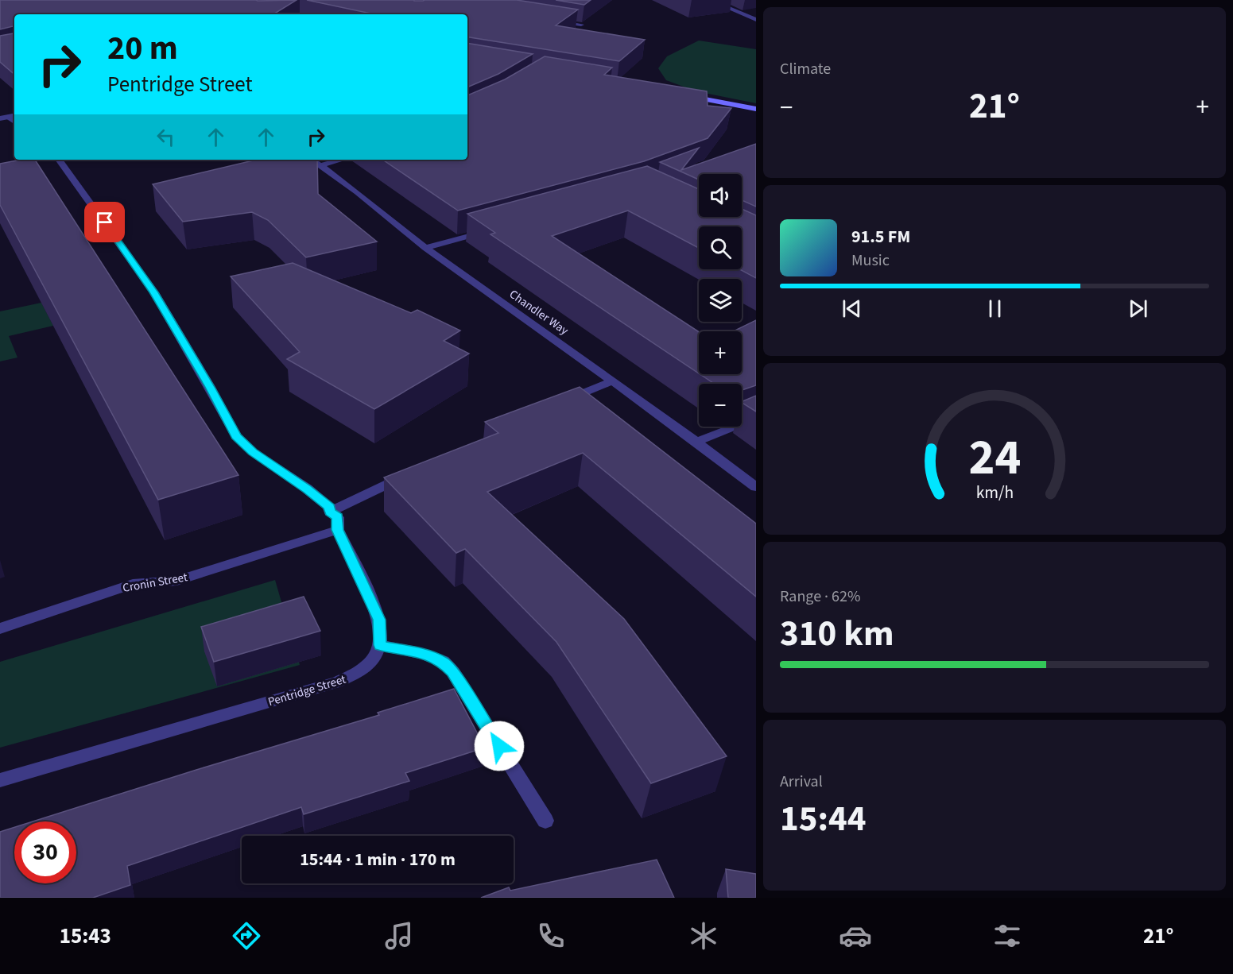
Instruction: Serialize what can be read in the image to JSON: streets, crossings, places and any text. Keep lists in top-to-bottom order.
{
  "streets": {
    "street": ["Chandler Way", "Cronin Street", "Pentridge Street"]
  },
  "page": {
    "tile": [
      "Climate",
      ["Range · 62%", "310 km"],
      ["Arrival", "15:44"]
    ],
    "turn": ["20 m", "Pentridge Street"],
    "heat": ["−", "21°", "+"],
    "map_buttons": ["+", "−"],
    "song": ["91.5 FM", "Music"],
    "limit": "30",
    "trip": "15:44 · 1 min · 170 m",
    "tabs": ["15:43", "21°"],
    "gauge": ["24", "km/h"]
  }
}
